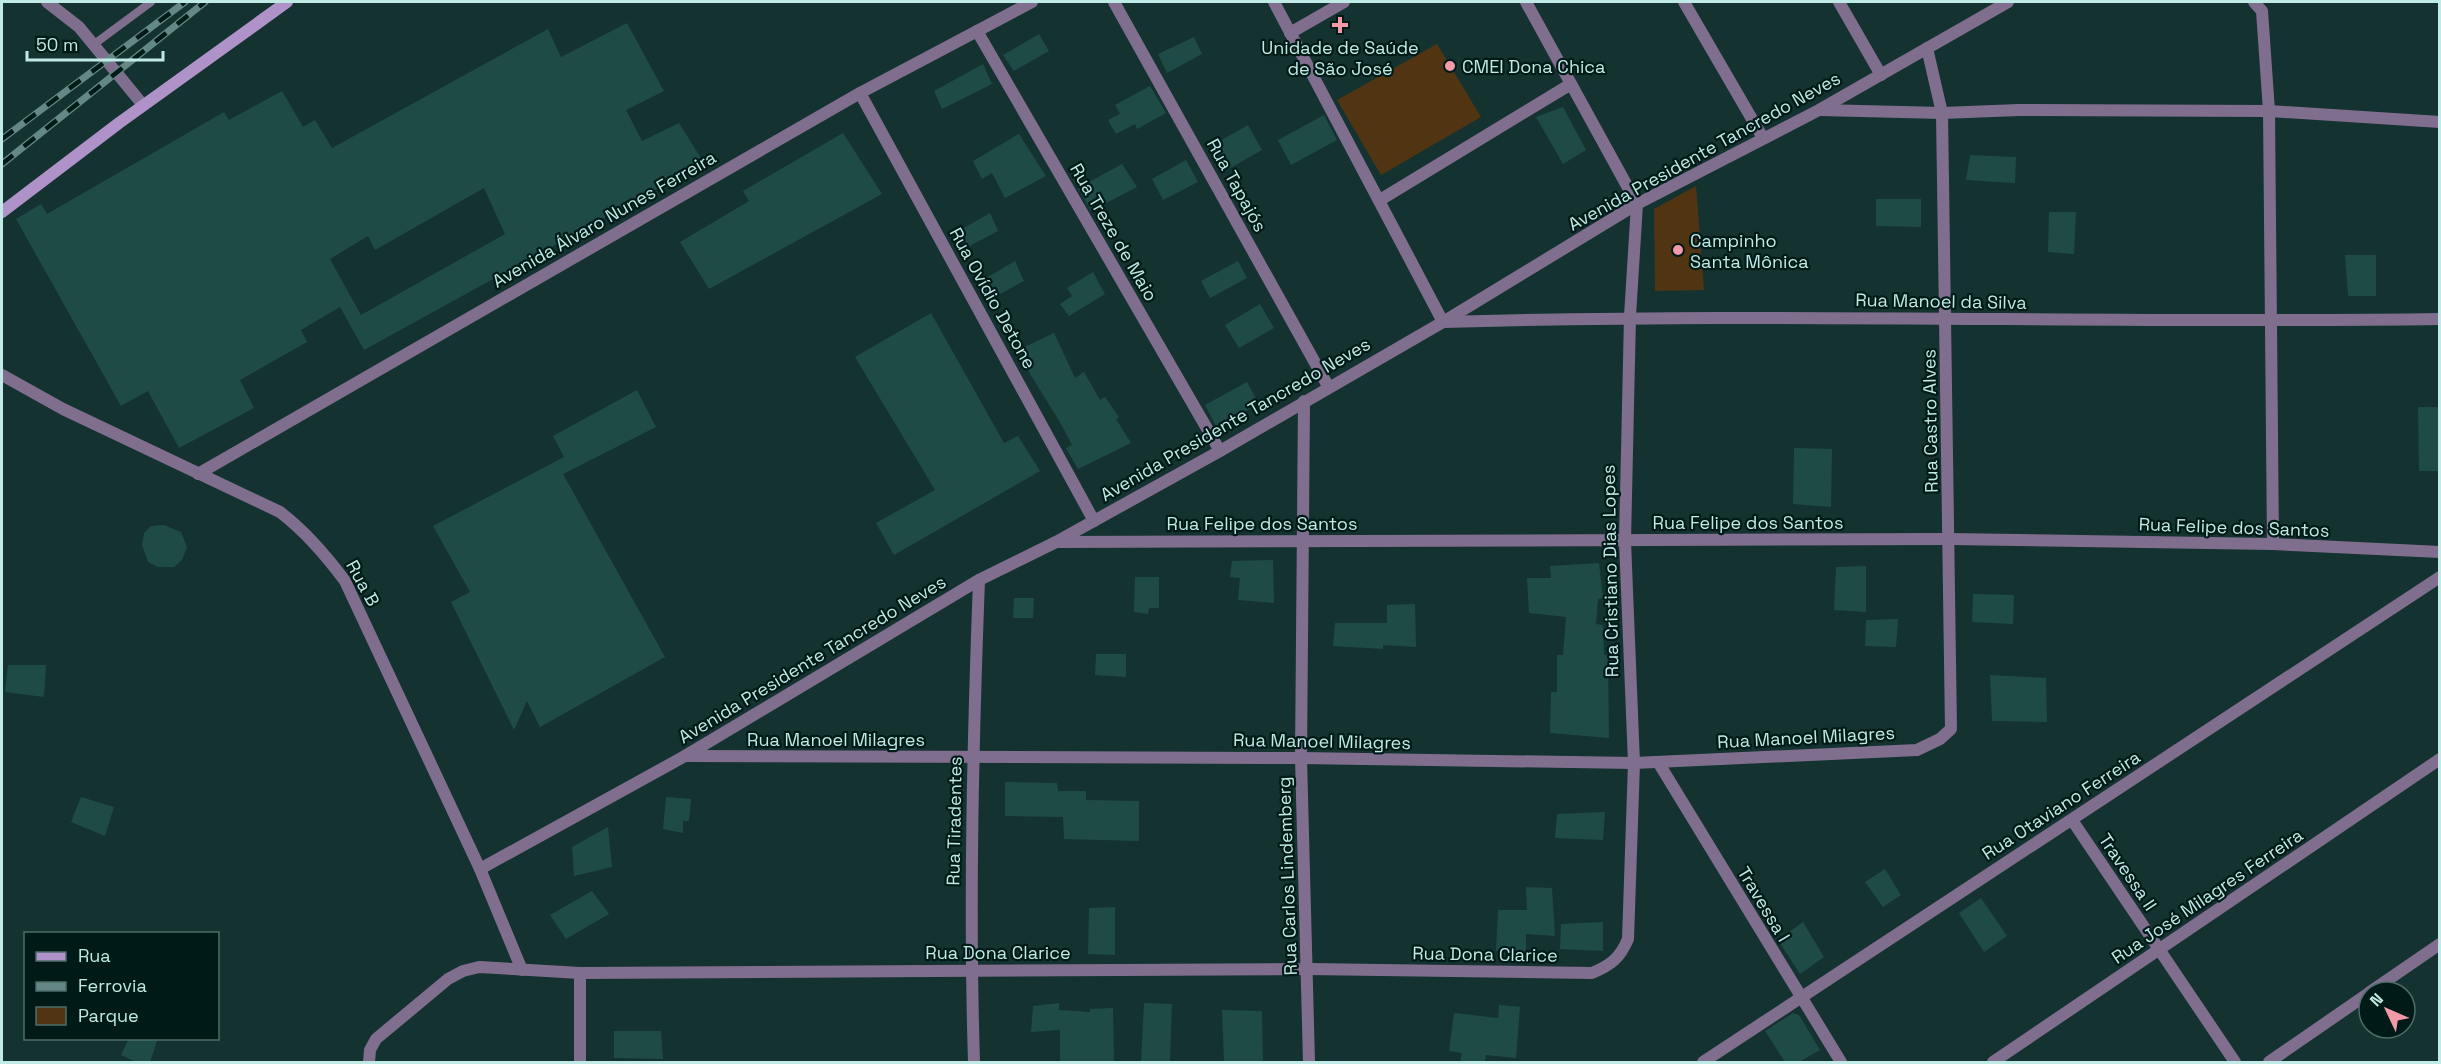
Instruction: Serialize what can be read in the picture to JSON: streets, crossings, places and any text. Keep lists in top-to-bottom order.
{
  "streets": {
    "street": [
      "Avenida Presidente Tancredo Neves",
      "Rua Tapajós",
      "Avenida Álvaro Nunes Ferreira",
      "Rua Treze de Maio",
      "Rua Ovídio Detone",
      "Rua Manoel da Silva",
      "Rua Castro Alves",
      "Rua Felipe dos Santos",
      "Rua Cristiano Dias Lopes",
      "Rua B",
      "Rua Manoel Milagres",
      "Rua Otaviano Ferreira",
      "Rua Tiradentes",
      "Travessa II",
      "Rua Carlos Lindemberg",
      "Rua José Milagres Ferreira",
      "Travessa I",
      "Rua Dona Clarice"
    ]
  },
  "crossings": [
    ["Avenida Presidente Tancredo Neves", "Rua Tapajós"],
    ["Avenida Presidente Tancredo Neves", "Rua Treze de Maio"],
    ["Avenida Presidente Tancredo Neves", "Rua Ovídio Detone"],
    ["Avenida Presidente Tancredo Neves", "Rua Manoel da Silva"],
    ["Avenida Presidente Tancredo Neves", "Rua Castro Alves"],
    ["Avenida Presidente Tancredo Neves", "Rua Felipe dos Santos"],
    ["Avenida Presidente Tancredo Neves", "Rua Cristiano Dias Lopes"],
    ["Avenida Presidente Tancredo Neves", "Rua B"],
    ["Avenida Presidente Tancredo Neves", "Rua Manoel Milagres"],
    ["Avenida Presidente Tancredo Neves", "Rua Tiradentes"],
    ["Avenida Presidente Tancredo Neves", "Rua Carlos Lindemberg"],
    ["Avenida Álvaro Nunes Ferreira", "Rua Treze de Maio"],
    ["Avenida Álvaro Nunes Ferreira", "Rua Ovídio Detone"],
    ["Avenida Álvaro Nunes Ferreira", "Rua B"],
    ["Rua Manoel da Silva", "Rua Castro Alves"],
    ["Rua Manoel da Silva", "Rua Cristiano Dias Lopes"],
    ["Rua Castro Alves", "Rua Felipe dos Santos"],
    ["Rua Castro Alves", "Rua Manoel Milagres"],
    ["Rua Felipe dos Santos", "Rua Cristiano Dias Lopes"],
    ["Rua Felipe dos Santos", "Rua Carlos Lindemberg"],
    ["Rua Cristiano Dias Lopes", "Rua Manoel Milagres"],
    ["Rua Cristiano Dias Lopes", "Rua Dona Clarice"],
    ["Rua B", "Rua Dona Clarice"],
    ["Rua Manoel Milagres", "Rua Tiradentes"],
    ["Rua Manoel Milagres", "Rua Carlos Lindemberg"],
    ["Rua Manoel Milagres", "Travessa I"],
    ["Rua Otaviano Ferreira", "Travessa II"],
    ["Rua Otaviano Ferreira", "Travessa I"],
    ["Rua Tiradentes", "Rua Dona Clarice"],
    ["Travessa II", "Rua José Milagres Ferreira"],
    ["Rua Carlos Lindemberg", "Rua Dona Clarice"]
  ],
  "places": {
    "health": ["Unidade de Saúde de São José"],
    "other": ["CMEI Dona Chica", "Campinho Santa Mônica"]
  },
  "legend": ["Rua", "Ferrovia", "Parque"],
  "scale_bar": "50 m",
  "north": "top left"
}
